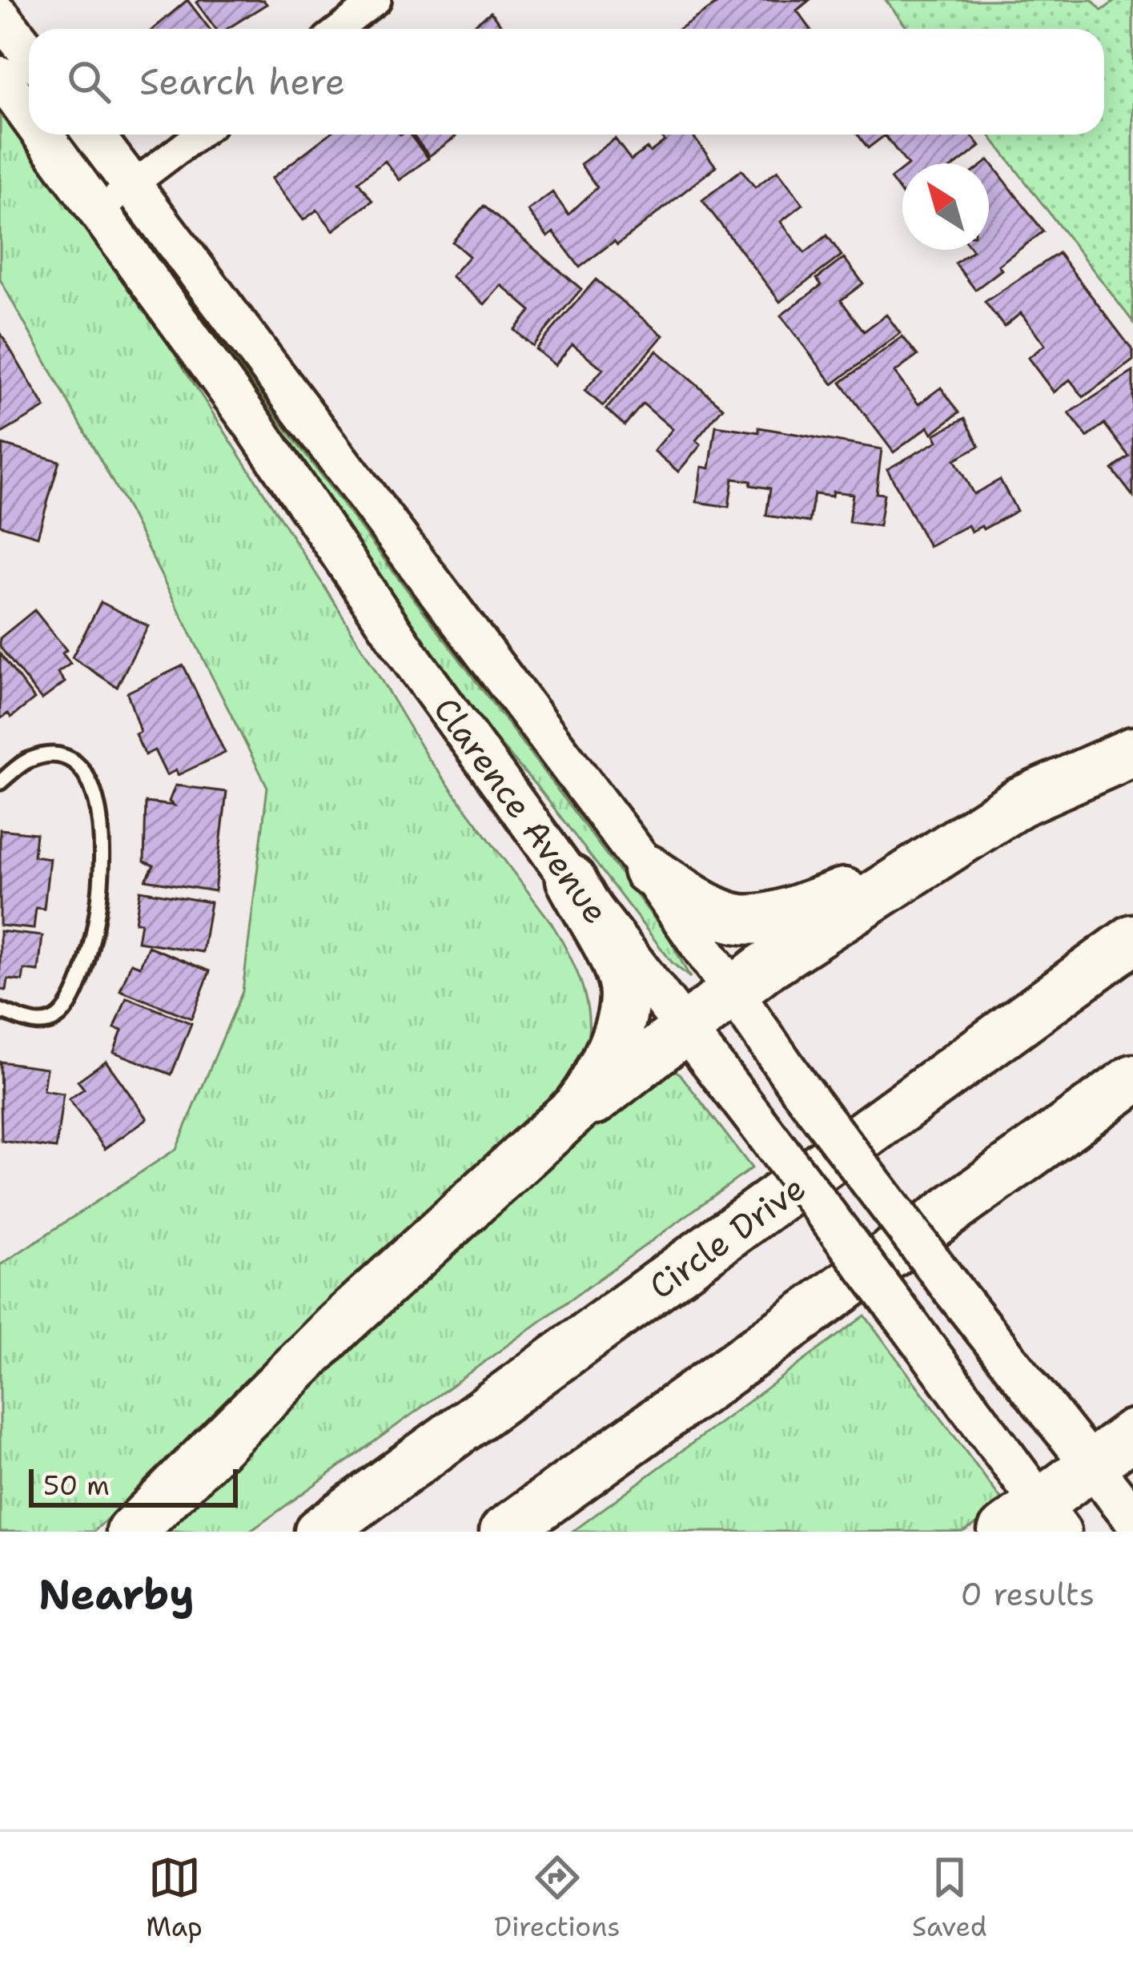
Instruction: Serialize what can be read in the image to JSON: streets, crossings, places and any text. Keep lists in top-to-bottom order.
{
  "streets": {
    "highway": ["Circle Drive"],
    "main road": ["Clarence Avenue"]
  },
  "scale_bar": "50 m",
  "north": "top left",
  "page": {
    "search": "Search here",
    "scale": "50 m",
    "heading": ["Nearby", "0 results"],
    "nav": ["Map", "Directions", "Saved"]
  }
}
